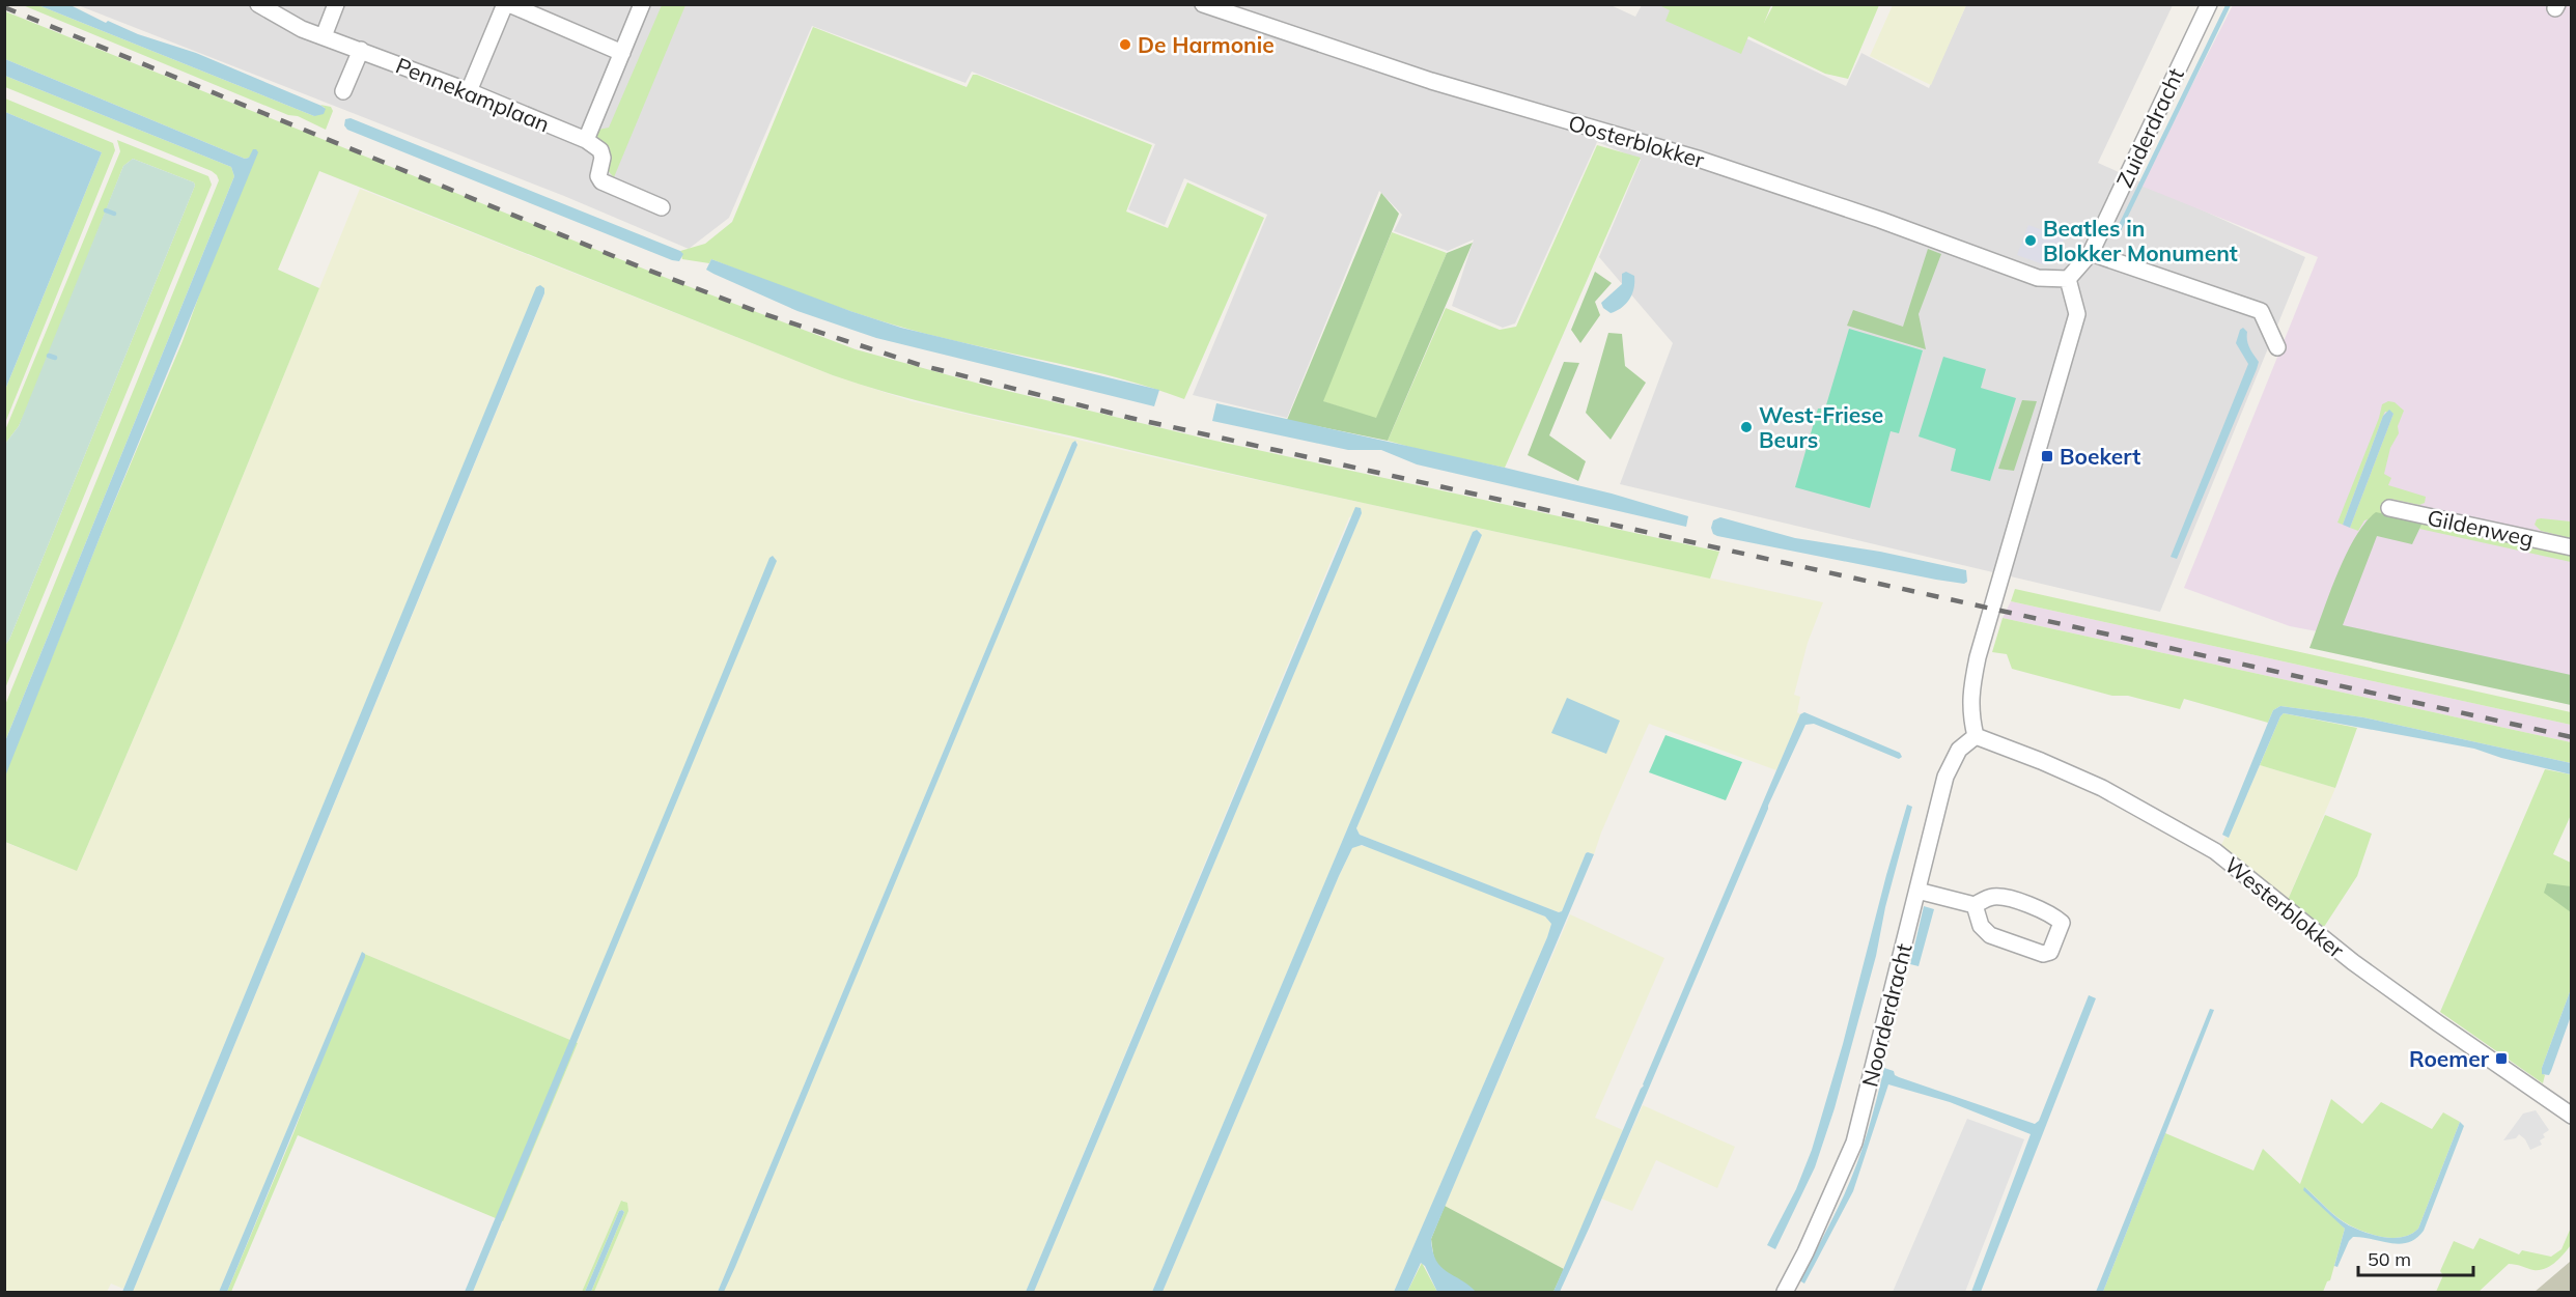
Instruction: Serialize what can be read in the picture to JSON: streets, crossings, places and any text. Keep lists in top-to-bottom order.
{
  "streets": {
    "street": [
      "Pennekamplaan",
      "Zuiderdracht",
      "Oosterblokker",
      "Gildenweg",
      "Westerblokker",
      "Noorderdracht"
    ]
  },
  "crossings": [
    ["Zuiderdracht", "Oosterblokker"],
    ["Westerblokker", "Noorderdracht"]
  ],
  "places": {
    "other": ["De Harmonie", "Beatles in Blokker Monument", "West-Friese Beurs"],
    "transit": ["Boekert", "Roemer"]
  },
  "scale_bar": "50 m"
}
